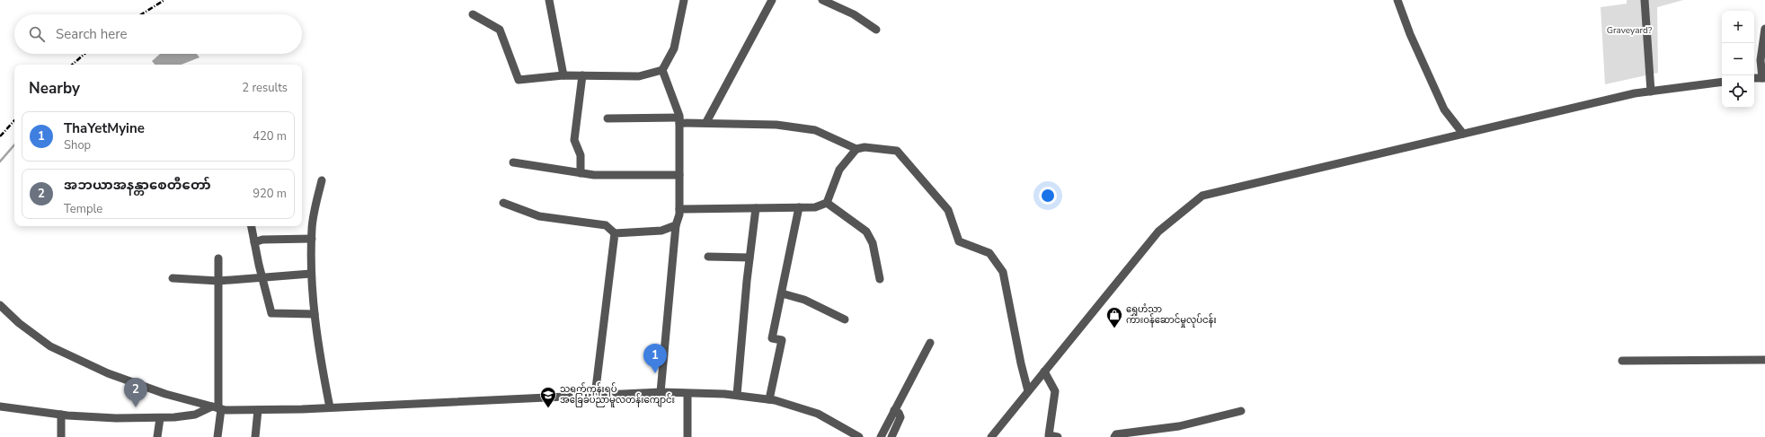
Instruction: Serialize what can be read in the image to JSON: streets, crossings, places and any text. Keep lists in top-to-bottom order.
{
  "parks": ["Graveyard?"],
  "places": {
    "shop": ["ရွှေဟံသာ ကားဝန်ဆောင်မှုလုပ်ငန်း"],
    "school or university": ["သရက်ကုန်းရပ် အခြေခံပညာမူလတန်းကျောင်း"]
  },
  "page": {
    "map_buttons": ["+", "−"],
    "search": "Search here",
    "heading": ["Nearby", "2 results"],
    "list": [
      {
        "mark": "1",
        "name": "ThaYetMyine",
        "note": "Shop",
        "value": "420 m"
      },
      {
        "mark": "2",
        "name": "အဘယာအနန္တာစေတီတော်",
        "note": "Temple",
        "value": "920 m"
      }
    ],
    "pins": ["1", "2"]
  }
}
